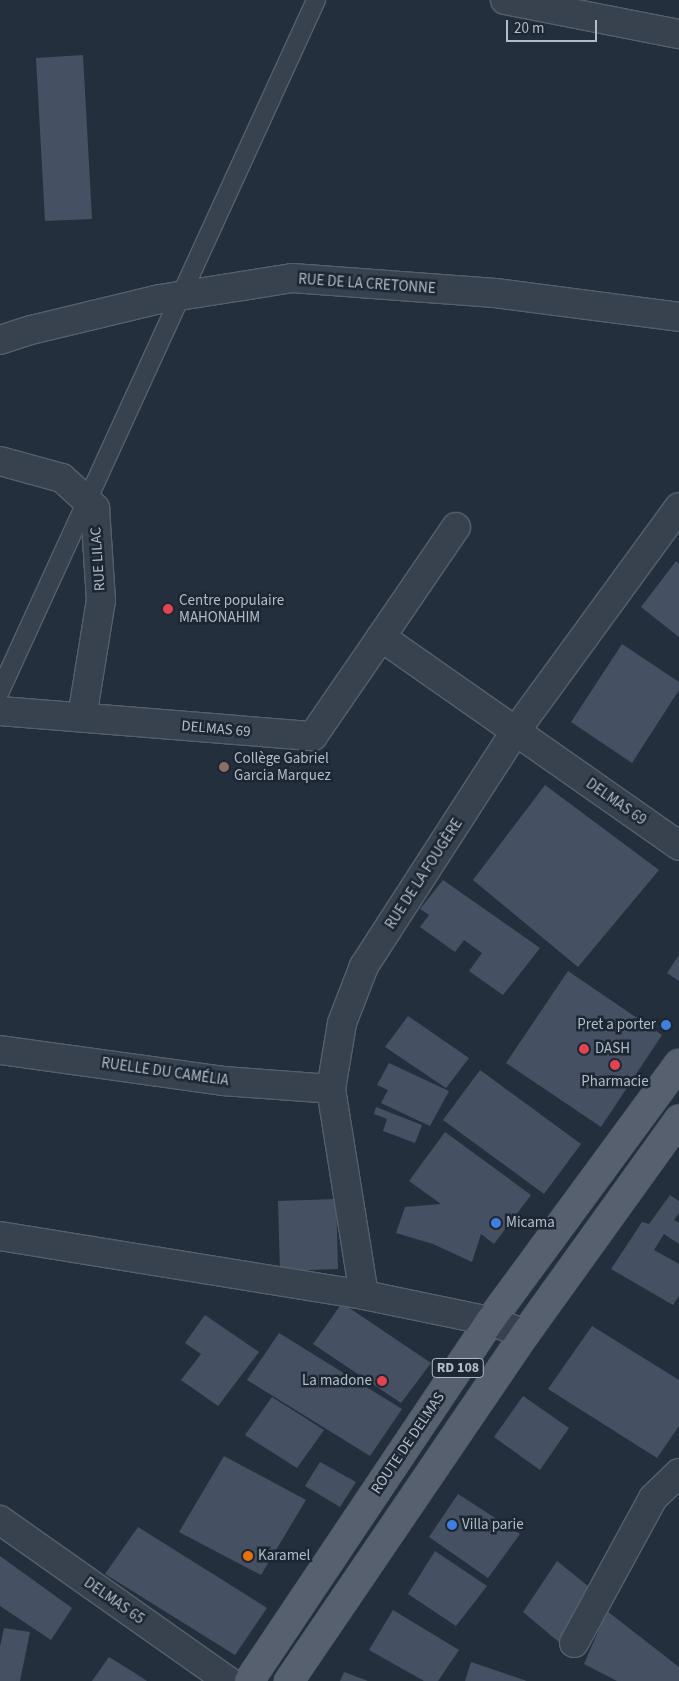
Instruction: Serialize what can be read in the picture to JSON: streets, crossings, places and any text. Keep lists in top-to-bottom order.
{
  "streets": {
    "main road": ["RD 108", "ROUTE DE DELMAS"],
    "street": [
      "RUE DE LA CRETONNE",
      "RUE LILAC",
      "DELMAS 69",
      "RUE DE LA FOUGÈRE",
      "RUELLE DU CAMÉLIA",
      "DELMAS 65"
    ]
  },
  "crossings": [
    ["RUE LILAC", "DELMAS 69"],
    ["DELMAS 69", "RUE DE LA FOUGÈRE"],
    ["RUE DE LA FOUGÈRE", "RUELLE DU CAMÉLIA"]
  ],
  "places": [
    "Centre populaire MAHONAHIM",
    "Collège Gabriel Garcia Marquez",
    "Pret a porter",
    "DASH",
    "Pharmacie",
    "Micama",
    "La madone",
    "Villa parie",
    "Karamel"
  ],
  "scale_bar": "20 m"
}
